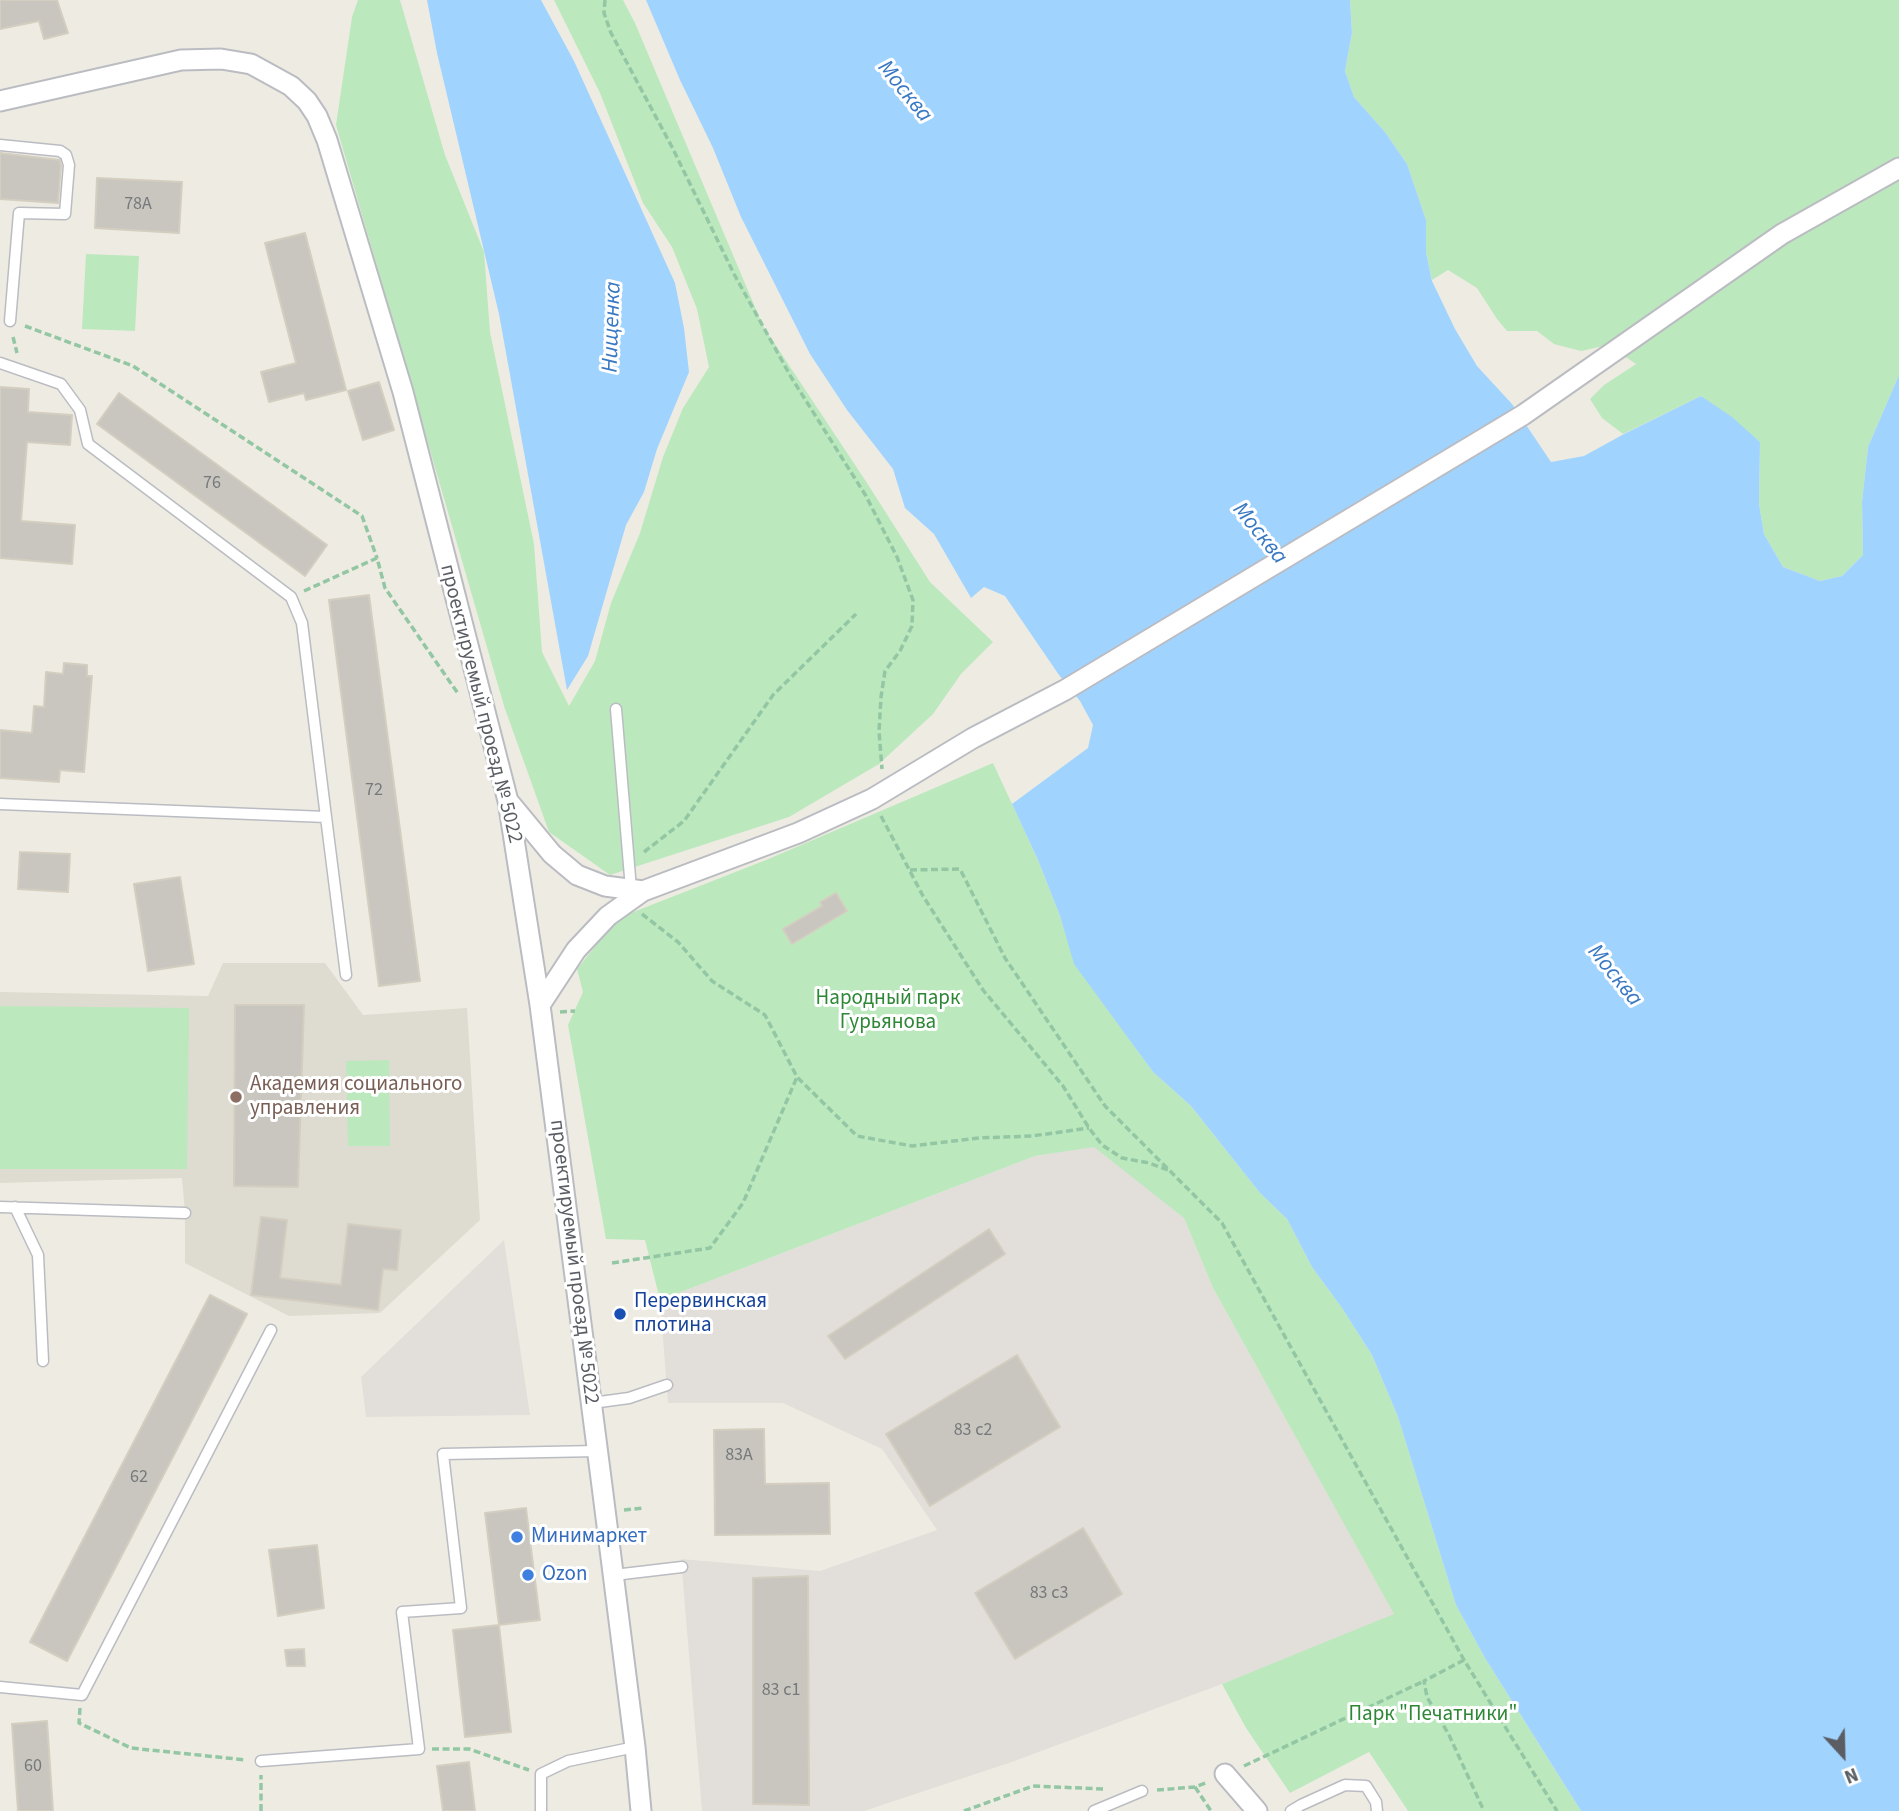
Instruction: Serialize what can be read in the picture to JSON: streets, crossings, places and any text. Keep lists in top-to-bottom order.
{
  "streets": {
    "street": ["проектируемый проезд № 5022"]
  },
  "water": ["Москва", "Нищенка"],
  "parks": ["Народный парк Гурьянова", "Парк \"Печатники\""],
  "places": [
    "Академия социального управления",
    "Перервинская плотина",
    "Минимаркет",
    "Ozon"
  ],
  "house_numbers": [
    "78А",
    "76",
    "72",
    "83 с2",
    "83А",
    "62",
    "83 с3",
    "83 с1",
    "60"
  ],
  "north": "bottom"
}
